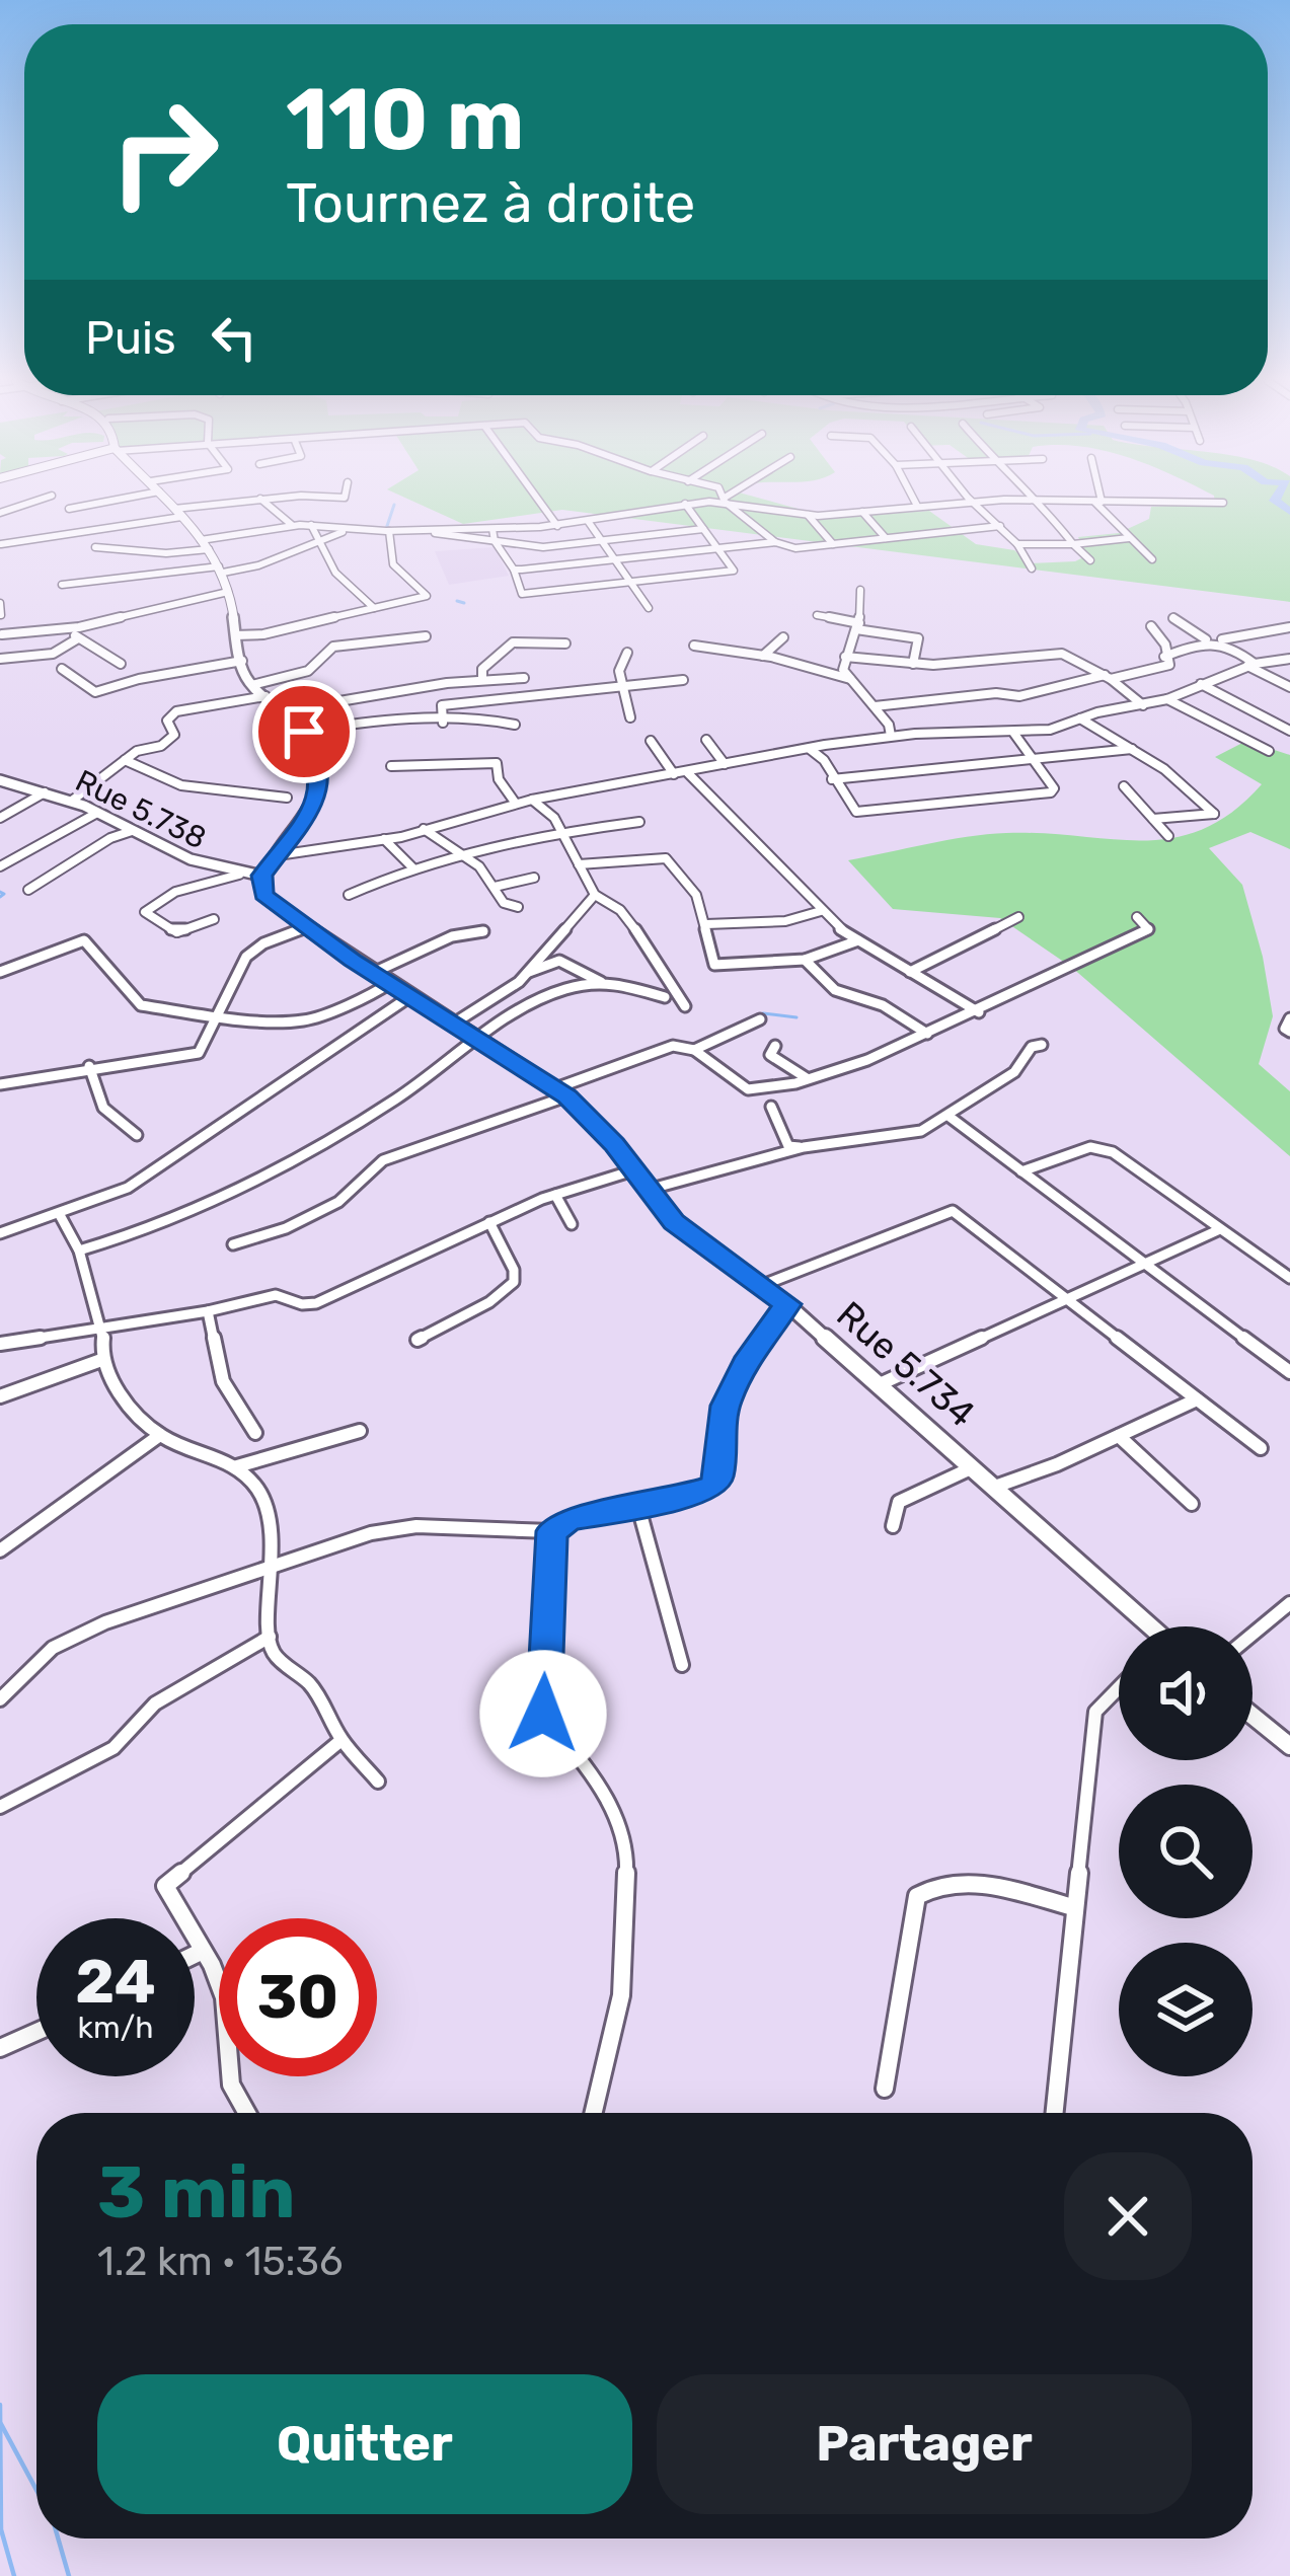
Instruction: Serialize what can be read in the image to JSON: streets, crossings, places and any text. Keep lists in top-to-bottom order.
{
  "streets": {
    "street": ["Rue 5.738", "Rue 5.734"]
  },
  "crossings": [
    ["Rue 5.738", "Rue 5.734"]
  ],
  "page": {
    "turn": ["110 m", "Tournez à droite"],
    "then": "Puis",
    "speed": "24 km/h",
    "limit": "30",
    "heading": ["3 min", "1.2 km · 15:36"],
    "buttons": ["Quitter", "Partager"]
  }
}
